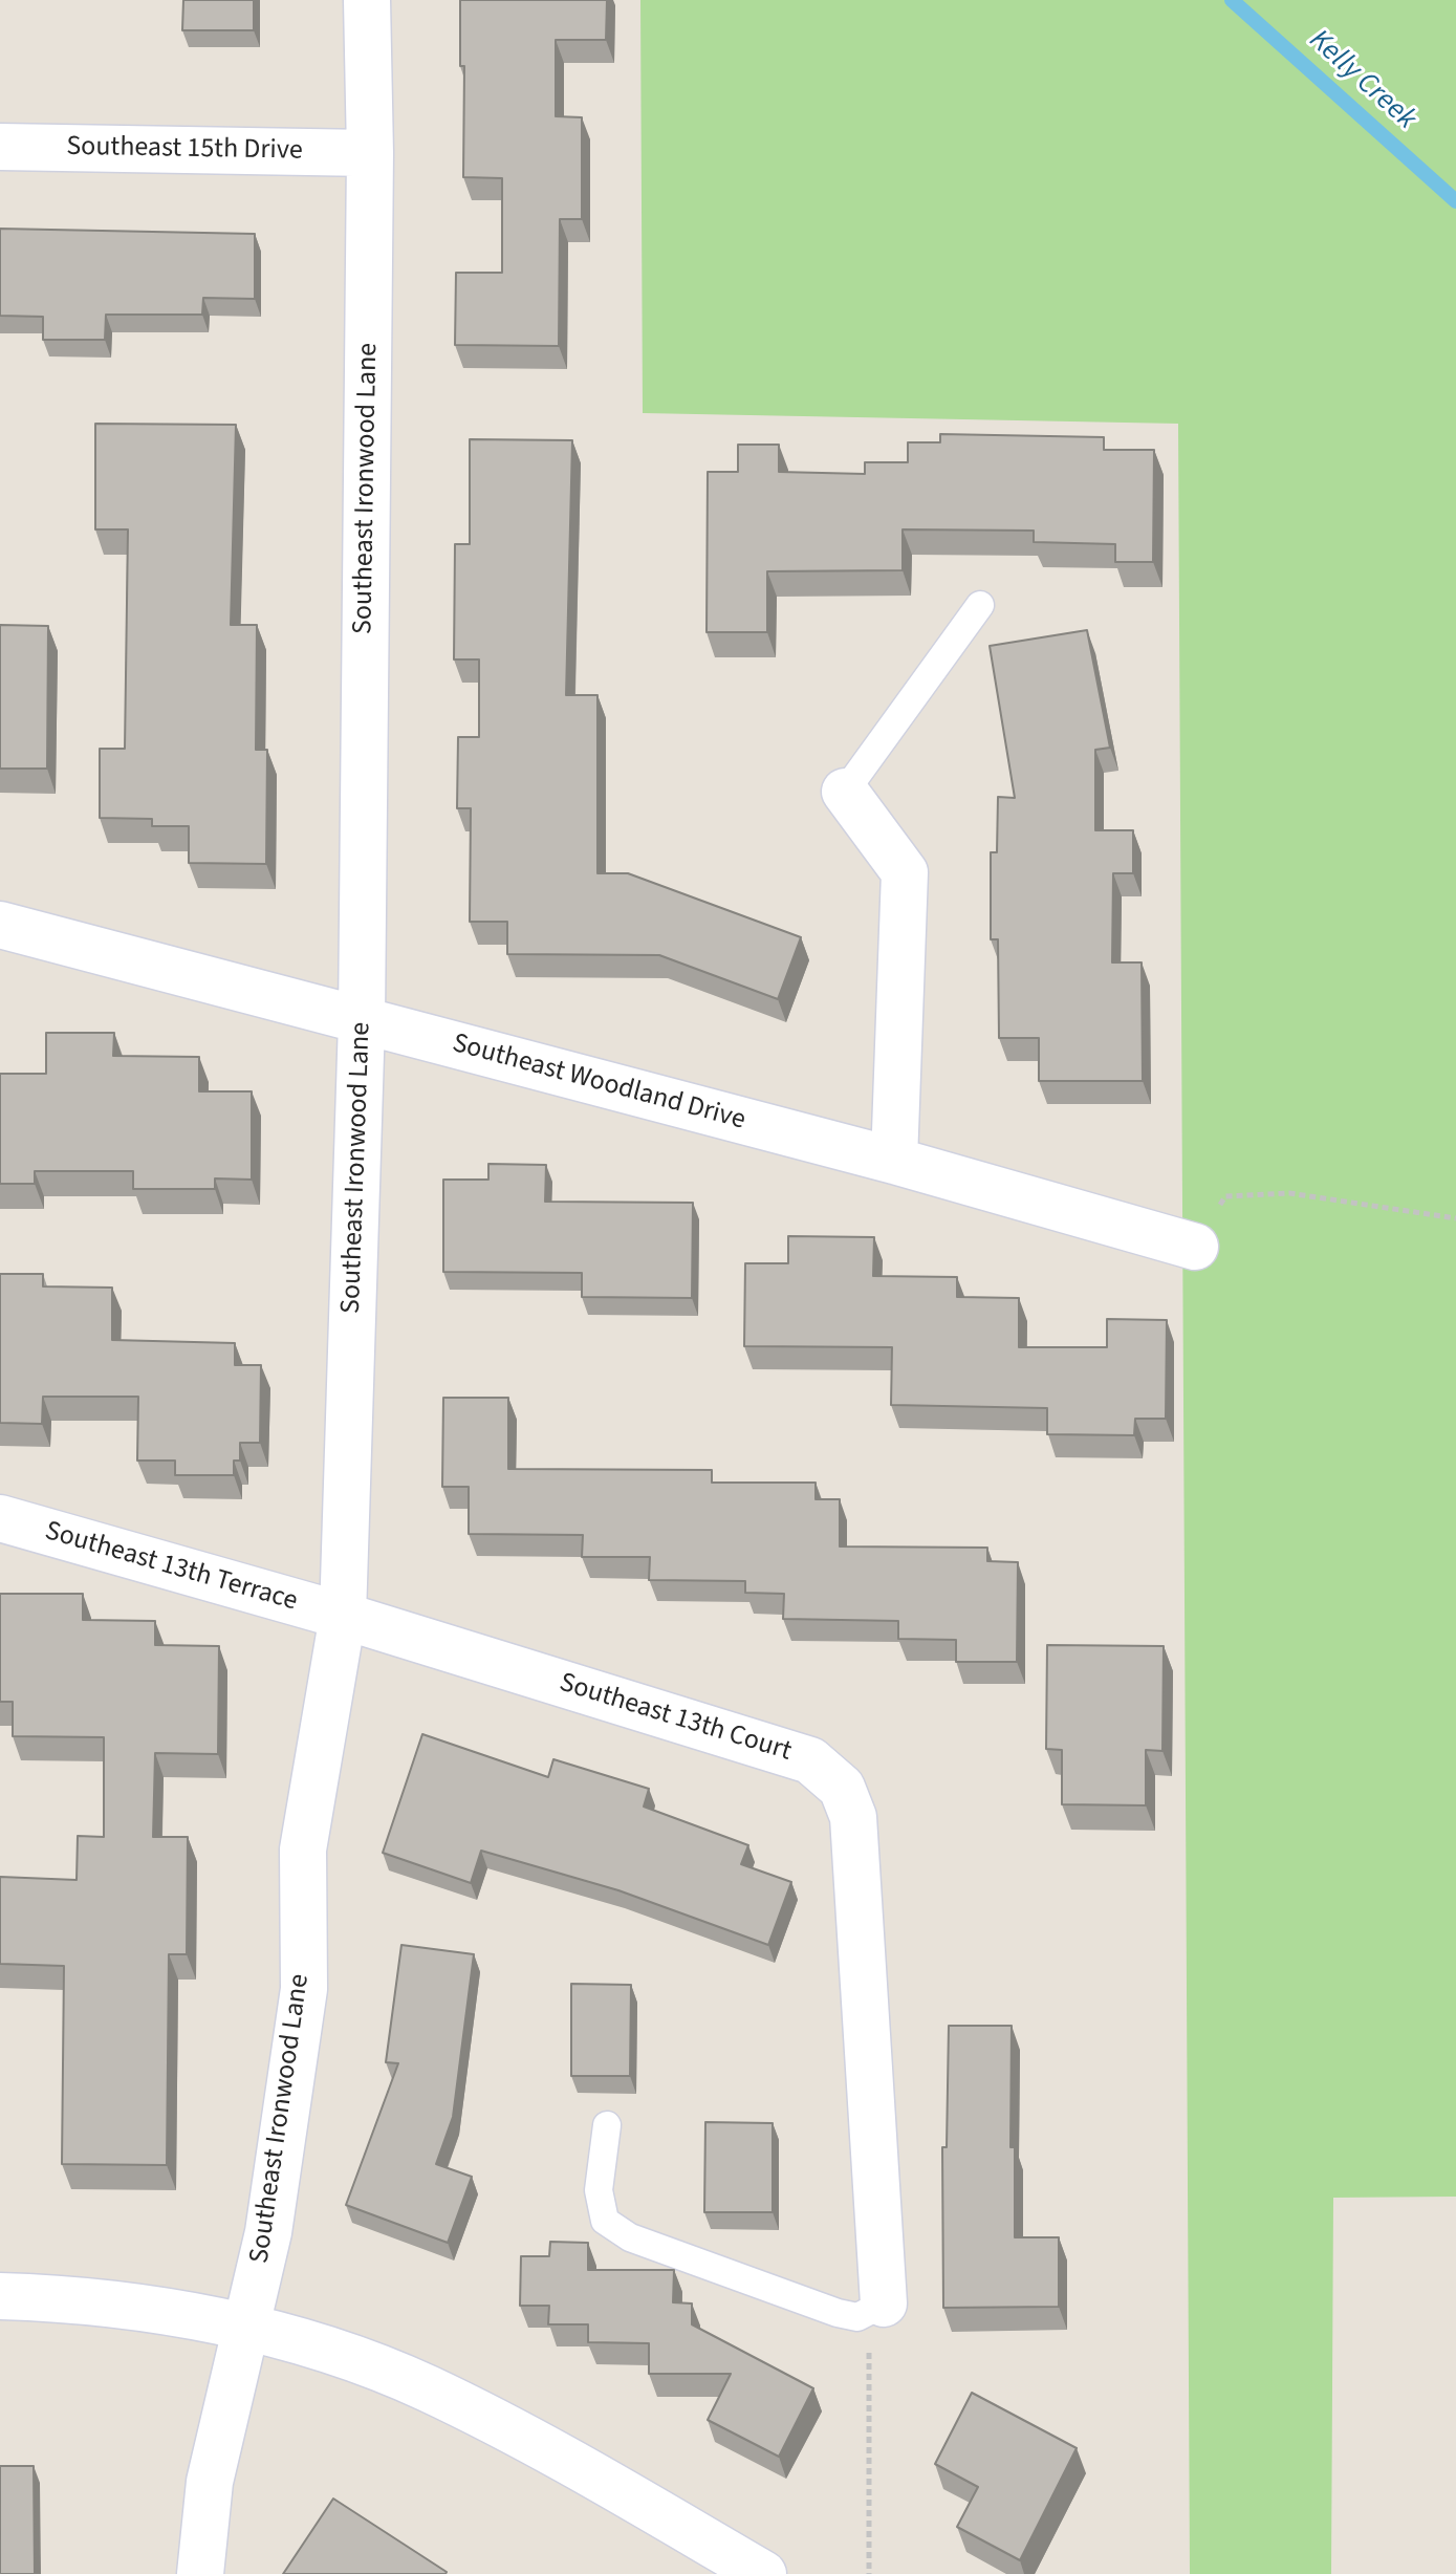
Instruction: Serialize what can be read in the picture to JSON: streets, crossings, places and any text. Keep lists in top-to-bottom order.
{
  "streets": {
    "street": [
      "Southeast 15th Drive",
      "Southeast Ironwood Lane",
      "Southeast Woodland Drive",
      "Southeast 13th Terrace",
      "Southeast 13th Court"
    ]
  },
  "crossings": [
    ["Southeast 15th Drive", "Southeast Ironwood Lane"],
    ["Southeast Ironwood Lane", "Southeast Woodland Drive"],
    ["Southeast Ironwood Lane", "Southeast 13th Terrace"],
    ["Southeast Ironwood Lane", "Southeast 13th Court"],
    ["Southeast 13th Terrace", "Southeast 13th Court"]
  ],
  "water": ["Kelly Creek"]
}
